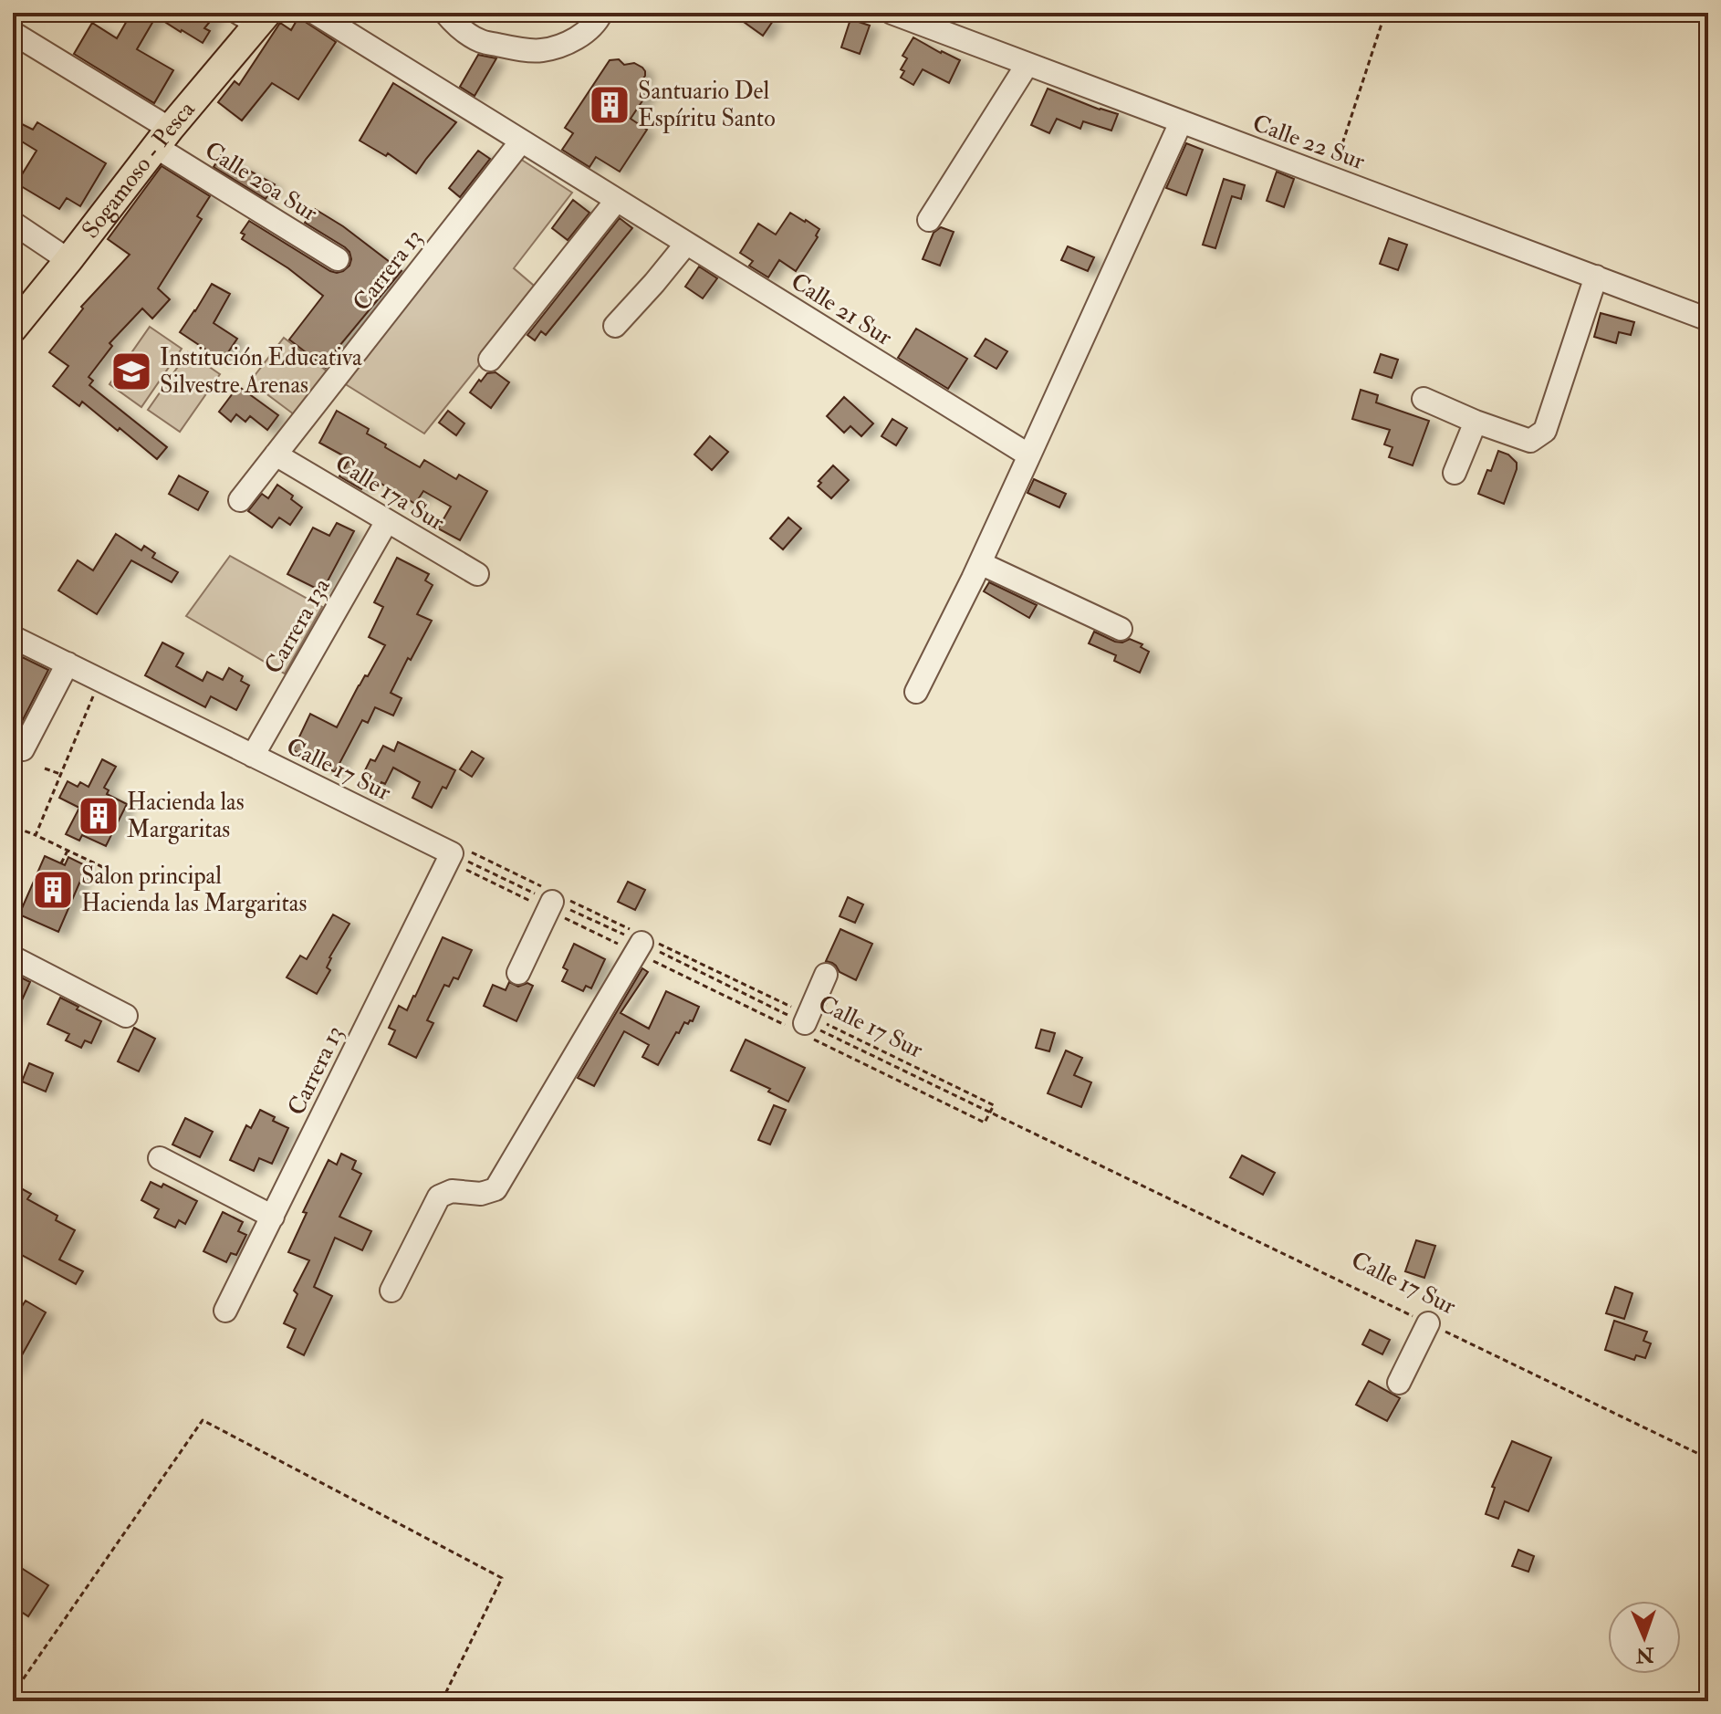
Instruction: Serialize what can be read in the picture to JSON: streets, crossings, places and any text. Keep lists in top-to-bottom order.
{
  "streets": {
    "main road": ["Sogamoso - Pesca"],
    "street": [
      "Calle 22 Sur",
      "Calle 20a Sur",
      "Carrera 13",
      "Calle 21 Sur",
      "Calle 17a Sur",
      "Carrera 13a",
      "Calle 17 Sur"
    ]
  },
  "crossings": [
    ["Sogamoso - Pesca", "Calle 20a Sur"],
    ["Carrera 13", "Calle 21 Sur"],
    ["Carrera 13", "Calle 17a Sur"],
    ["Carrera 13", "Calle 17 Sur"],
    ["Calle 17a Sur", "Carrera 13a"],
    ["Carrera 13a", "Calle 17 Sur"]
  ],
  "places": {
    "building": ["Santuario Del Espíritu Santo", "Hacienda las Margaritas", "Salon principal Hacienda las Margaritas"],
    "school or university": ["Institución Educativa Silvestre Arenas"]
  },
  "north": "bottom"
}
